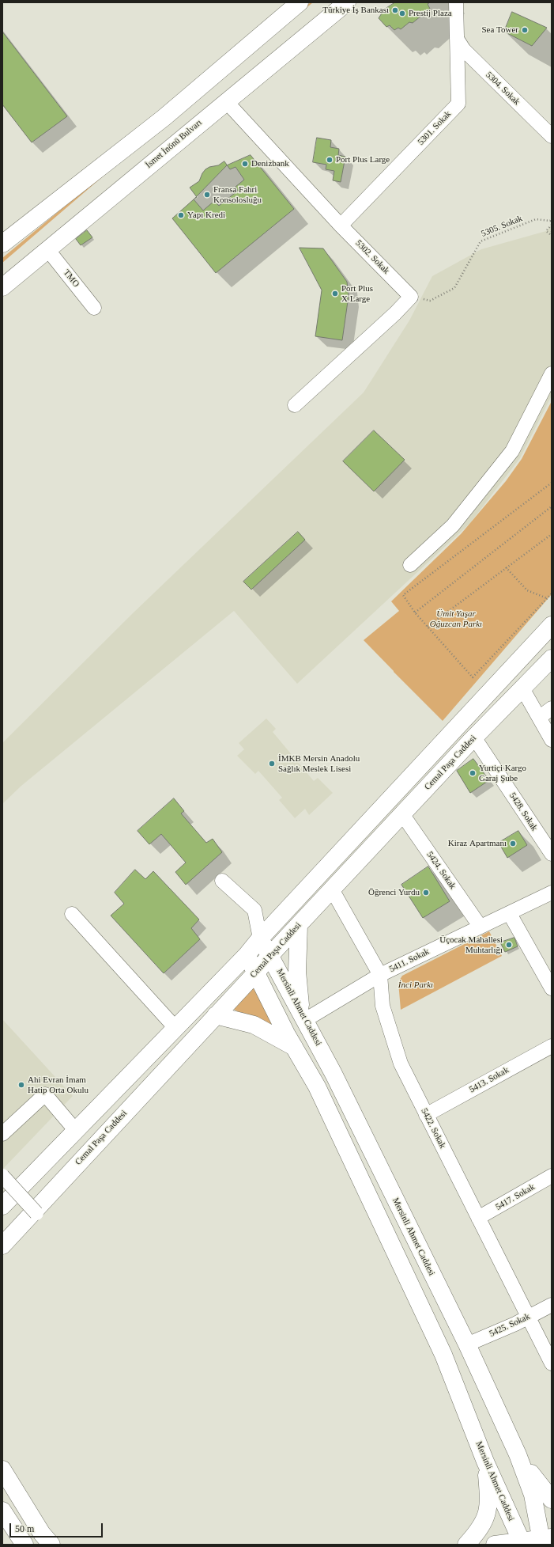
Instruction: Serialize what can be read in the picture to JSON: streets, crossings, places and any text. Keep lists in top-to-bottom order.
{
  "streets": {
    "main road": ["İsmet İnönü Bulvarı", "Cemal Paşa Caddesi", "Mersinli Ahmet Caddesi"],
    "street": [
      "5304. Sokak",
      "5301. Sokak",
      "5302. Sokak",
      "TMO",
      "5428. Sokak",
      "5424. Sokak",
      "5411. Sokak",
      "5413. Sokak",
      "5422. Sokak",
      "5417. Sokak",
      "5425. Sokak"
    ],
    "path": ["5305. Sokak"]
  },
  "crossings": [
    ["5304. Sokak", "5301. Sokak"],
    ["5301. Sokak", "5302. Sokak"],
    ["İsmet İnönü Bulvarı", "5302. Sokak"],
    ["İsmet İnönü Bulvarı", "TMO"],
    ["5305. Sokak", "5302. Sokak"],
    ["Cemal Paşa Caddesi", "5428. Sokak"],
    ["Cemal Paşa Caddesi", "5424. Sokak"],
    ["Cemal Paşa Caddesi", "Mersinli Ahmet Caddesi"],
    ["Cemal Paşa Caddesi", "5422. Sokak"],
    ["5424. Sokak", "5411. Sokak"],
    ["5411. Sokak", "Mersinli Ahmet Caddesi"],
    ["5411. Sokak", "5422. Sokak"],
    ["Mersinli Ahmet Caddesi", "5425. Sokak"],
    ["5413. Sokak", "5422. Sokak"],
    ["5422. Sokak", "5417. Sokak"],
    ["5422. Sokak", "5425. Sokak"]
  ],
  "parks": ["Ümit Yaşar Oğuzcan Parkı", "İnci Parkı"],
  "places": [
    "Türkiye İş Bankası",
    "Prestij Plaza",
    "Sea Tower",
    "Port Plus Large",
    "Denizbank",
    "Fransa Fahri Konsolosluğu",
    "Yapı Kredi",
    "Port Plus X Large",
    "İMKB Mersin Anadolu Sağlık Meslek Lisesi",
    "Yurtiçi Kargo Garaj Şube",
    "Kiraz Apartmanı",
    "Öğrenci Yurdu",
    "Üçocak Mahallesi Muhtarlığı",
    "Ahi Evran İmam Hatip Orta Okulu"
  ],
  "scale_bar": "50 m"
}
